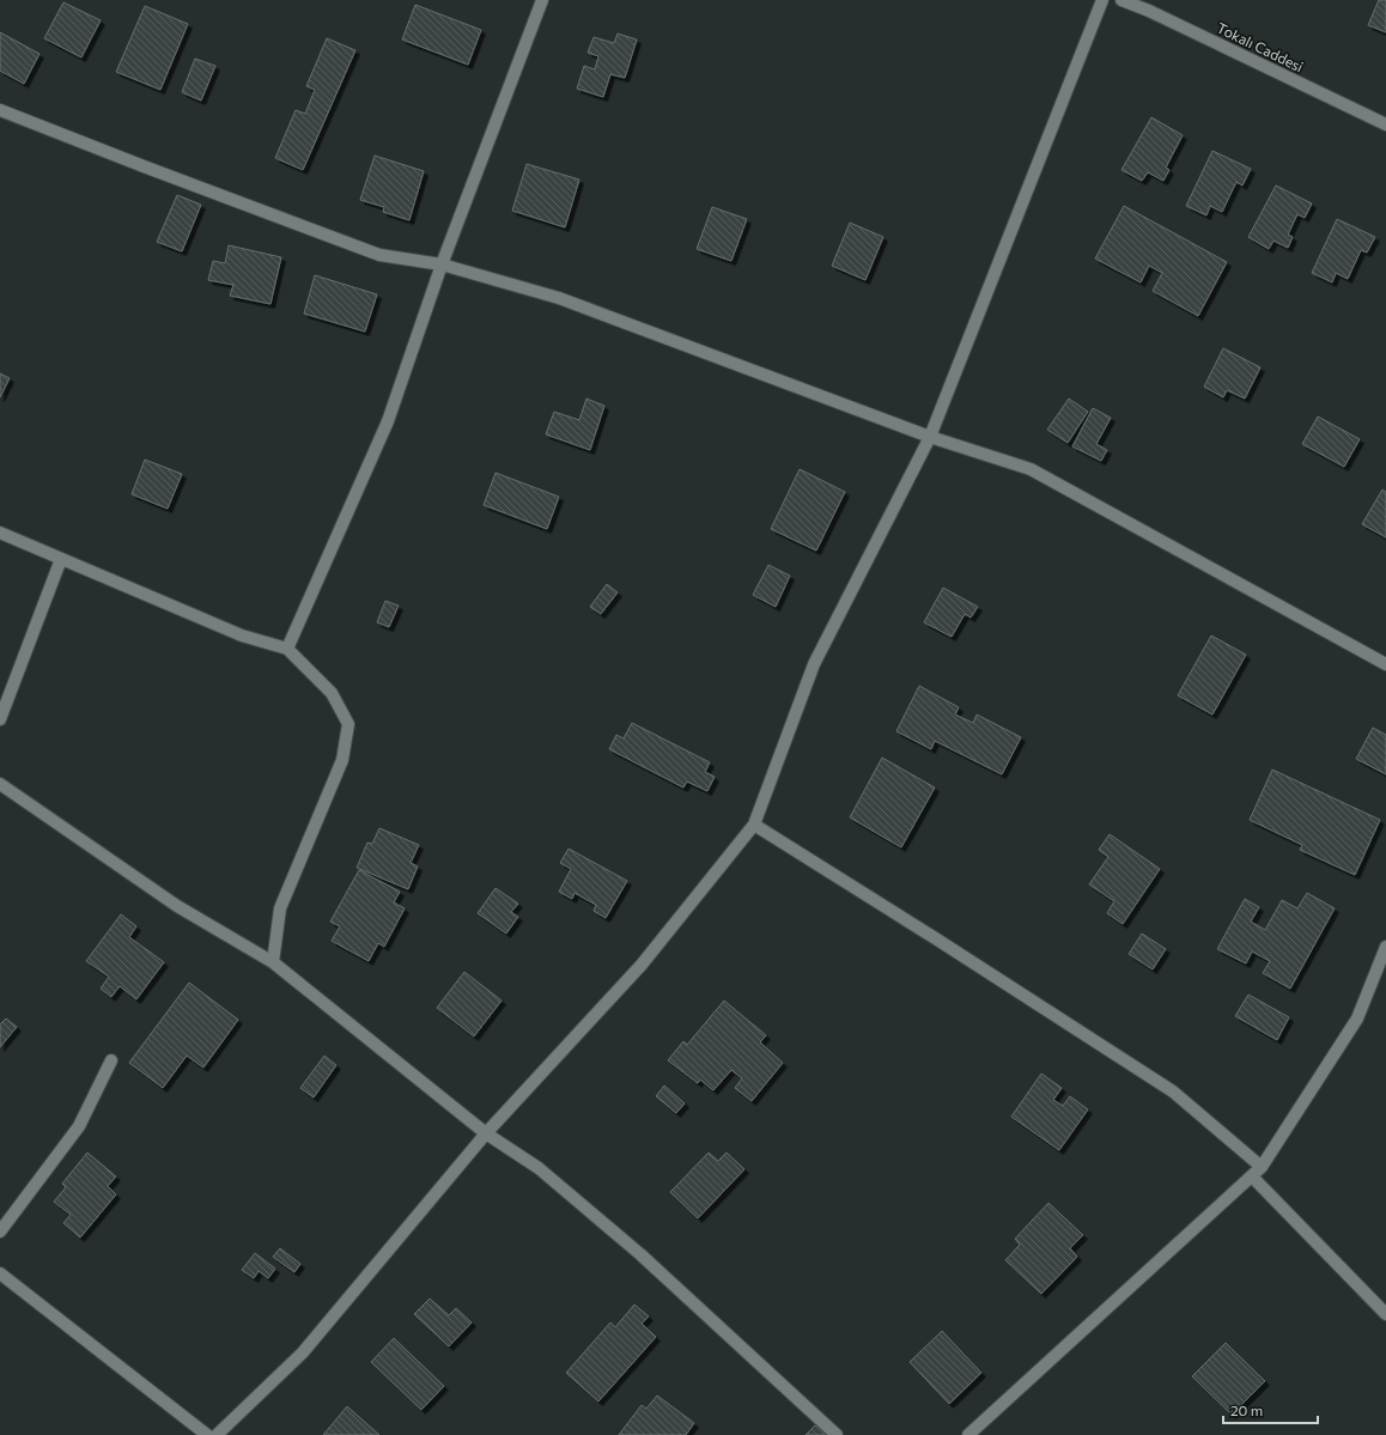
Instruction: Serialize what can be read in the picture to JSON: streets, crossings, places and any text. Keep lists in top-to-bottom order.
{
  "streets": {
    "street": ["Tokalı Caddesi"]
  },
  "scale_bar": "20 m"
}
